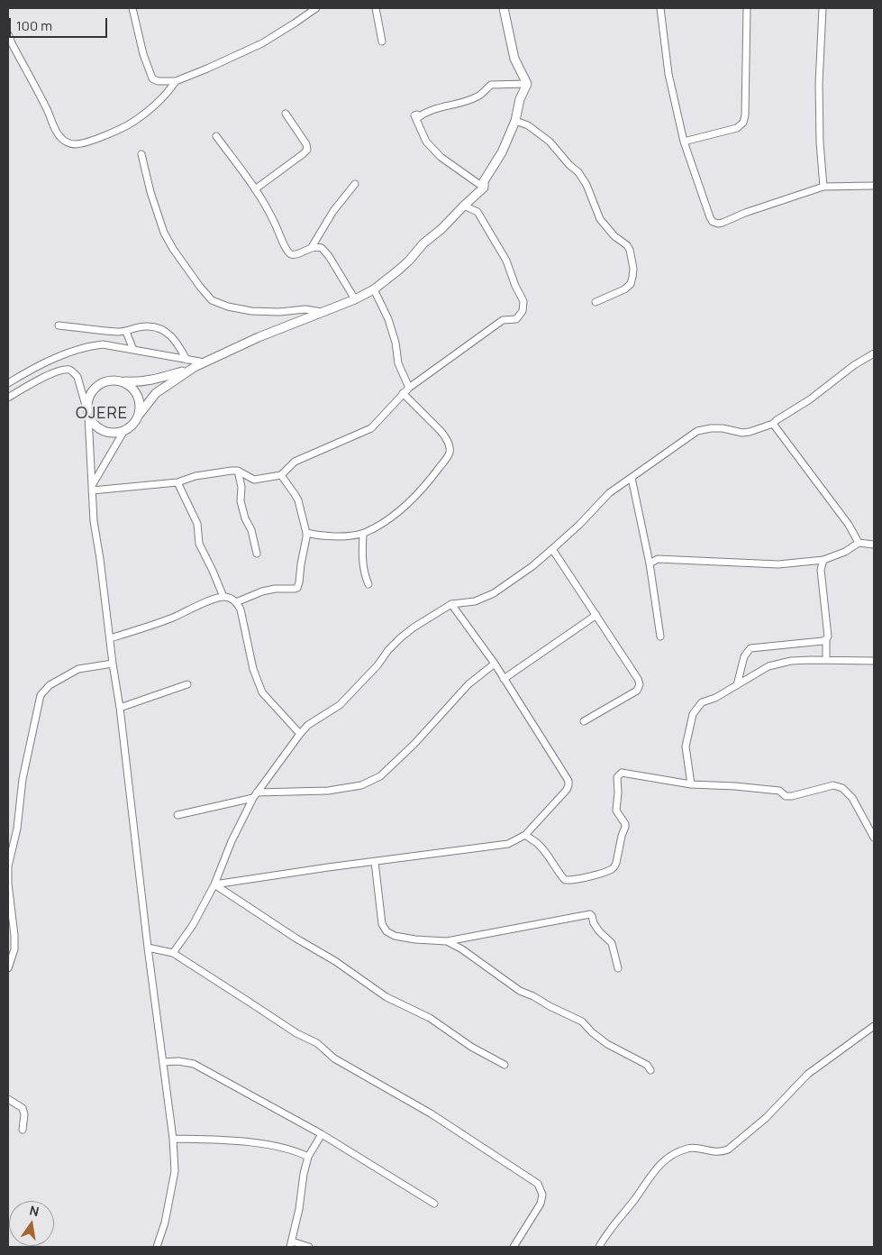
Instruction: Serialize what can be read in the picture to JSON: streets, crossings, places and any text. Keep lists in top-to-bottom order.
{
  "districts": ["OJERE"],
  "scale_bar": "100 m",
  "north": "top"
}
